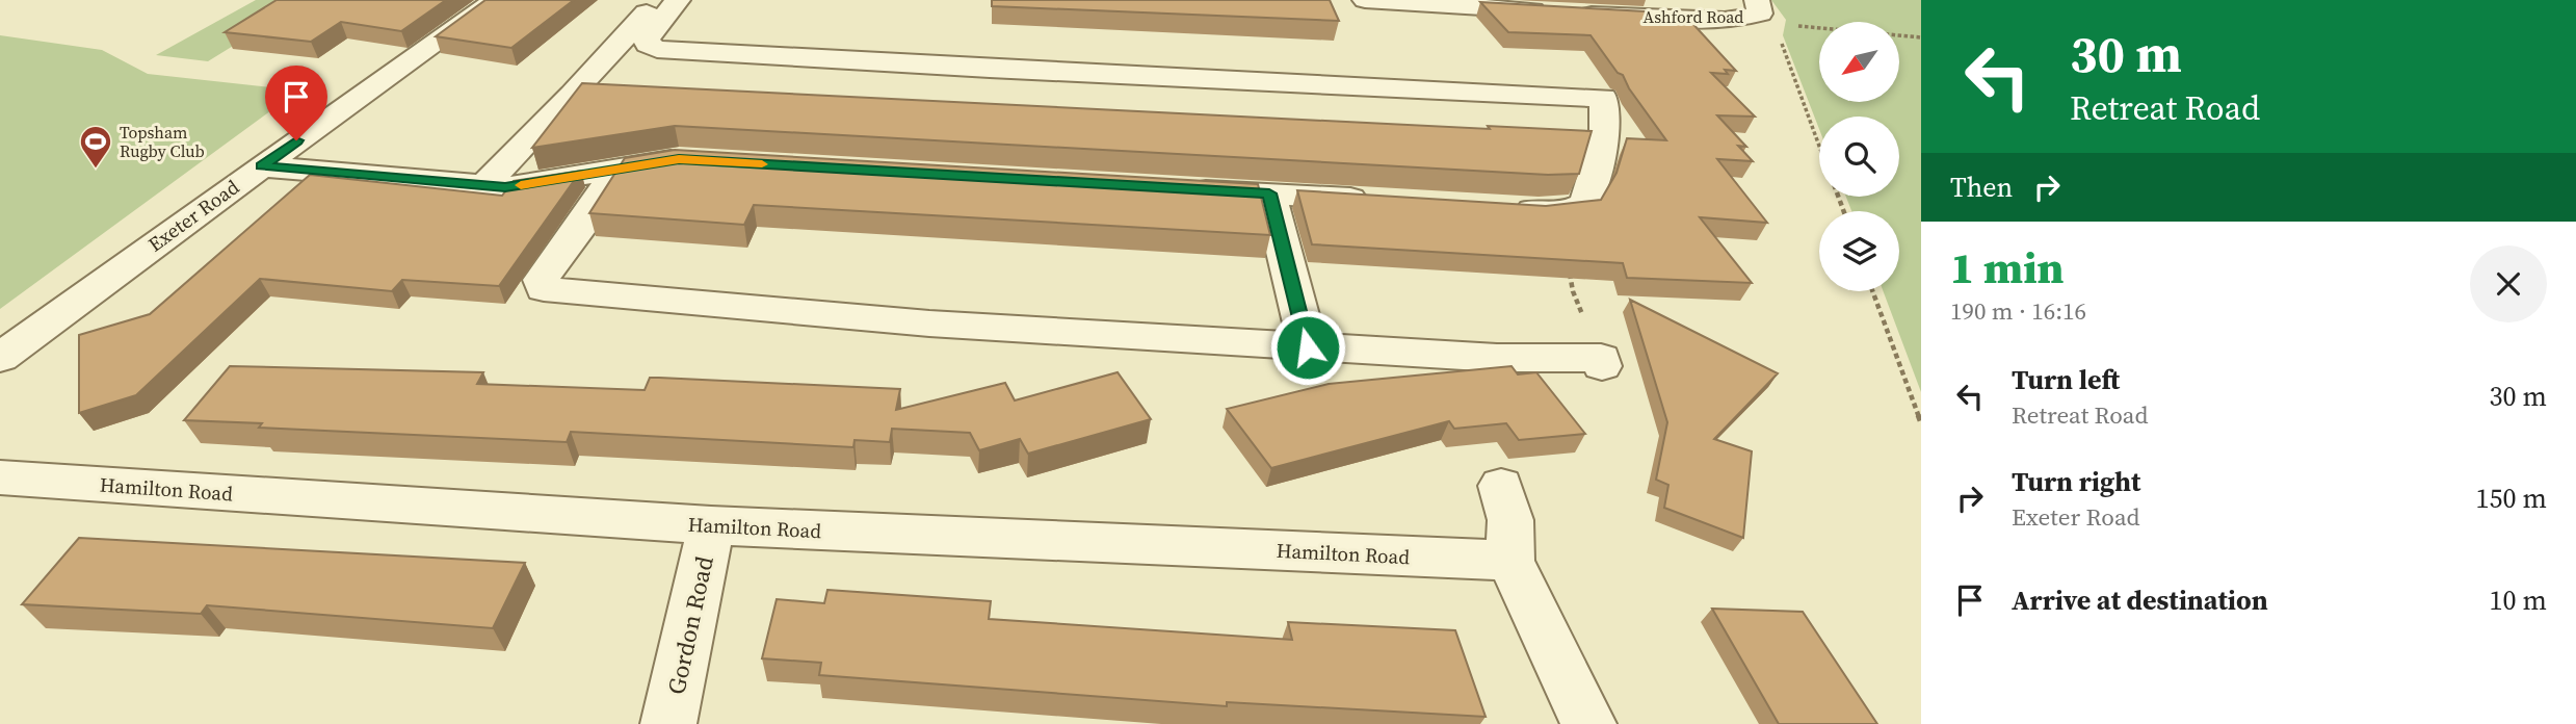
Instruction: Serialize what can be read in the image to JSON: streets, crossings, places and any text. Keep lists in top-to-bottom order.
{
  "streets": {
    "street": [
      "Ashford Road",
      "Exeter Road",
      "Hamilton Road",
      "Gordon Road"
    ]
  },
  "crossings": [
    ["Hamilton Road", "Gordon Road"]
  ],
  "places": {
    "sports": ["Topsham Rugby Club"]
  },
  "north": "bottom left",
  "page": {
    "turn": ["30 m", "Retreat Road"],
    "then": "Then",
    "heading": ["1 min", "190 m · 16:16"],
    "list": [
      {
        "name": "Turn left",
        "note": "Retreat Road",
        "value": "30 m"
      },
      {
        "name": "Turn right",
        "note": "Exeter Road",
        "value": "150 m"
      },
      {
        "name": "Arrive at destination",
        "value": "10 m"
      }
    ]
  }
}
